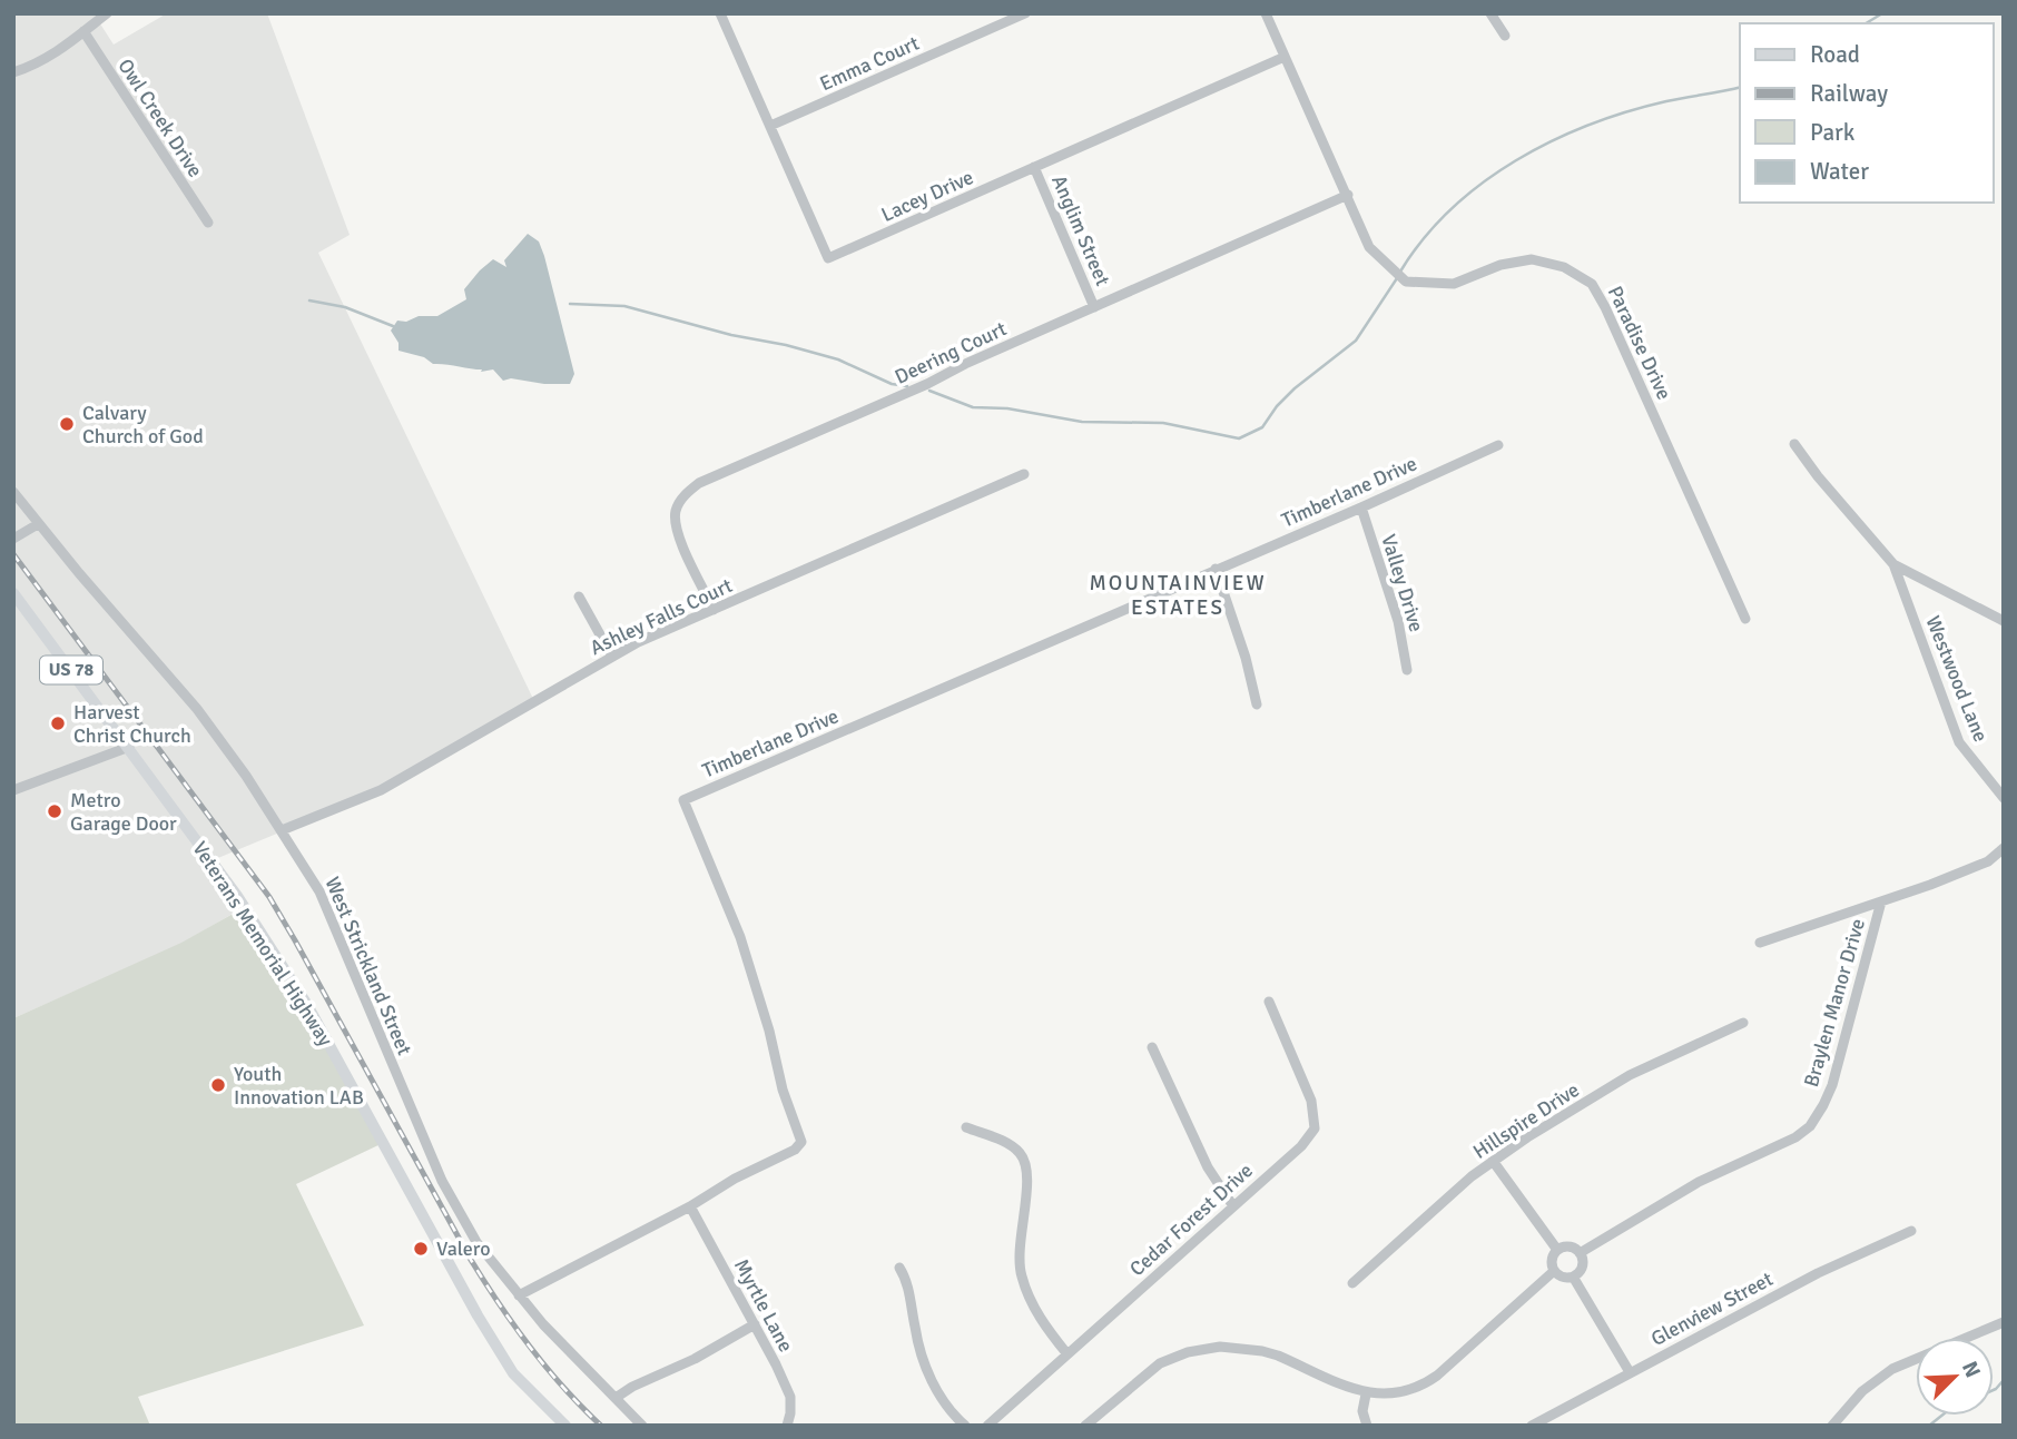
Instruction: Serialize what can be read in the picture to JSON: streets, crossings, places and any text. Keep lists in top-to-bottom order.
{
  "streets": {
    "main road": ["US 78", "Veterans Memorial Highway"],
    "street": [
      "Emma Court",
      "Owl Creek Drive",
      "Lacey Drive",
      "Anglim Street",
      "Paradise Drive",
      "Deering Court",
      "Timberlane Drive",
      "Valley Drive",
      "Ashley Falls Court",
      "Westwood Lane",
      "West Strickland Street",
      "Braylen Manor Drive",
      "Hillspire Drive",
      "Cedar Forest Drive",
      "Myrtle Lane",
      "Glenview Street"
    ]
  },
  "crossings": [
    ["Emma Court", "Lacey Drive"],
    ["Lacey Drive", "Anglim Street"],
    ["Lacey Drive", "Paradise Drive"],
    ["Anglim Street", "Deering Court"],
    ["Paradise Drive", "Deering Court"],
    ["Deering Court", "Ashley Falls Court"],
    ["Timberlane Drive", "Valley Drive"],
    ["Timberlane Drive", "West Strickland Street"],
    ["Timberlane Drive", "Myrtle Lane"],
    ["Ashley Falls Court", "West Strickland Street"]
  ],
  "districts": ["MOUNTAINVIEW ESTATES"],
  "places": [
    "Calvary Church of God",
    "Harvest Christ Church",
    "Metro Garage Door",
    "Youth Innovation LAB",
    "Valero"
  ],
  "legend": [
    "Road",
    "Railway",
    "Park",
    "Water"
  ],
  "north": "top right"
}
